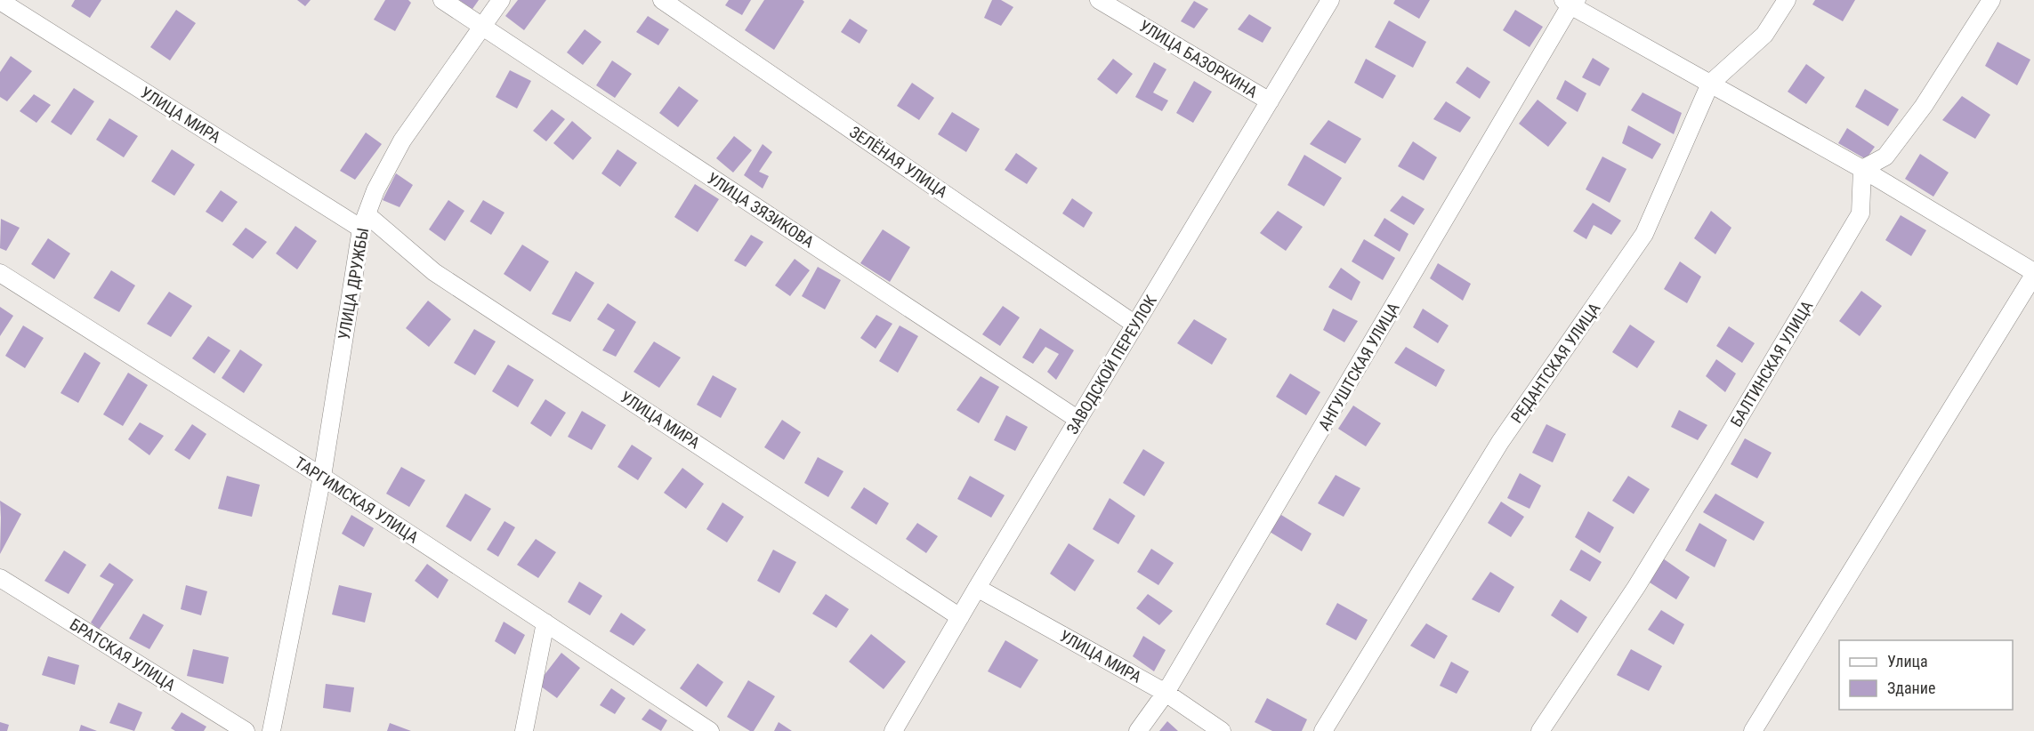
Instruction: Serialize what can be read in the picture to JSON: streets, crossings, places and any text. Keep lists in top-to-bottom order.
{
  "streets": {
    "street": [
      "УЛИЦА БАЗОРКИНА",
      "УЛИЦА МИРА",
      "ЗЕЛЁНАЯ УЛИЦА",
      "УЛИЦА ЗЯЗИКОВА",
      "УЛИЦА ДРУЖБЫ",
      "РЕДАНТСКАЯ УЛИЦА",
      "БАЛТИНСКАЯ УЛИЦА",
      "ЗАВОДСКОЙ ПЕРЕУЛОК",
      "АНГУШТСКАЯ УЛИЦА",
      "ТАРГИМСКАЯ УЛИЦА",
      "БРАТСКАЯ УЛИЦА"
    ]
  },
  "crossings": [
    ["УЛИЦА БАЗОРКИНА", "ЗАВОДСКОЙ ПЕРЕУЛОК"],
    ["УЛИЦА МИРА", "УЛИЦА ДРУЖБЫ"],
    ["УЛИЦА МИРА", "ЗАВОДСКОЙ ПЕРЕУЛОК"],
    ["УЛИЦА МИРА", "АНГУШТСКАЯ УЛИЦА"],
    ["ЗЕЛЁНАЯ УЛИЦА", "ЗАВОДСКОЙ ПЕРЕУЛОК"],
    ["УЛИЦА ЗЯЗИКОВА", "УЛИЦА ДРУЖБЫ"],
    ["УЛИЦА ЗЯЗИКОВА", "ЗАВОДСКОЙ ПЕРЕУЛОК"],
    ["УЛИЦА ДРУЖБЫ", "ТАРГИМСКАЯ УЛИЦА"]
  ],
  "legend": ["Улица", "Здание"]
}
